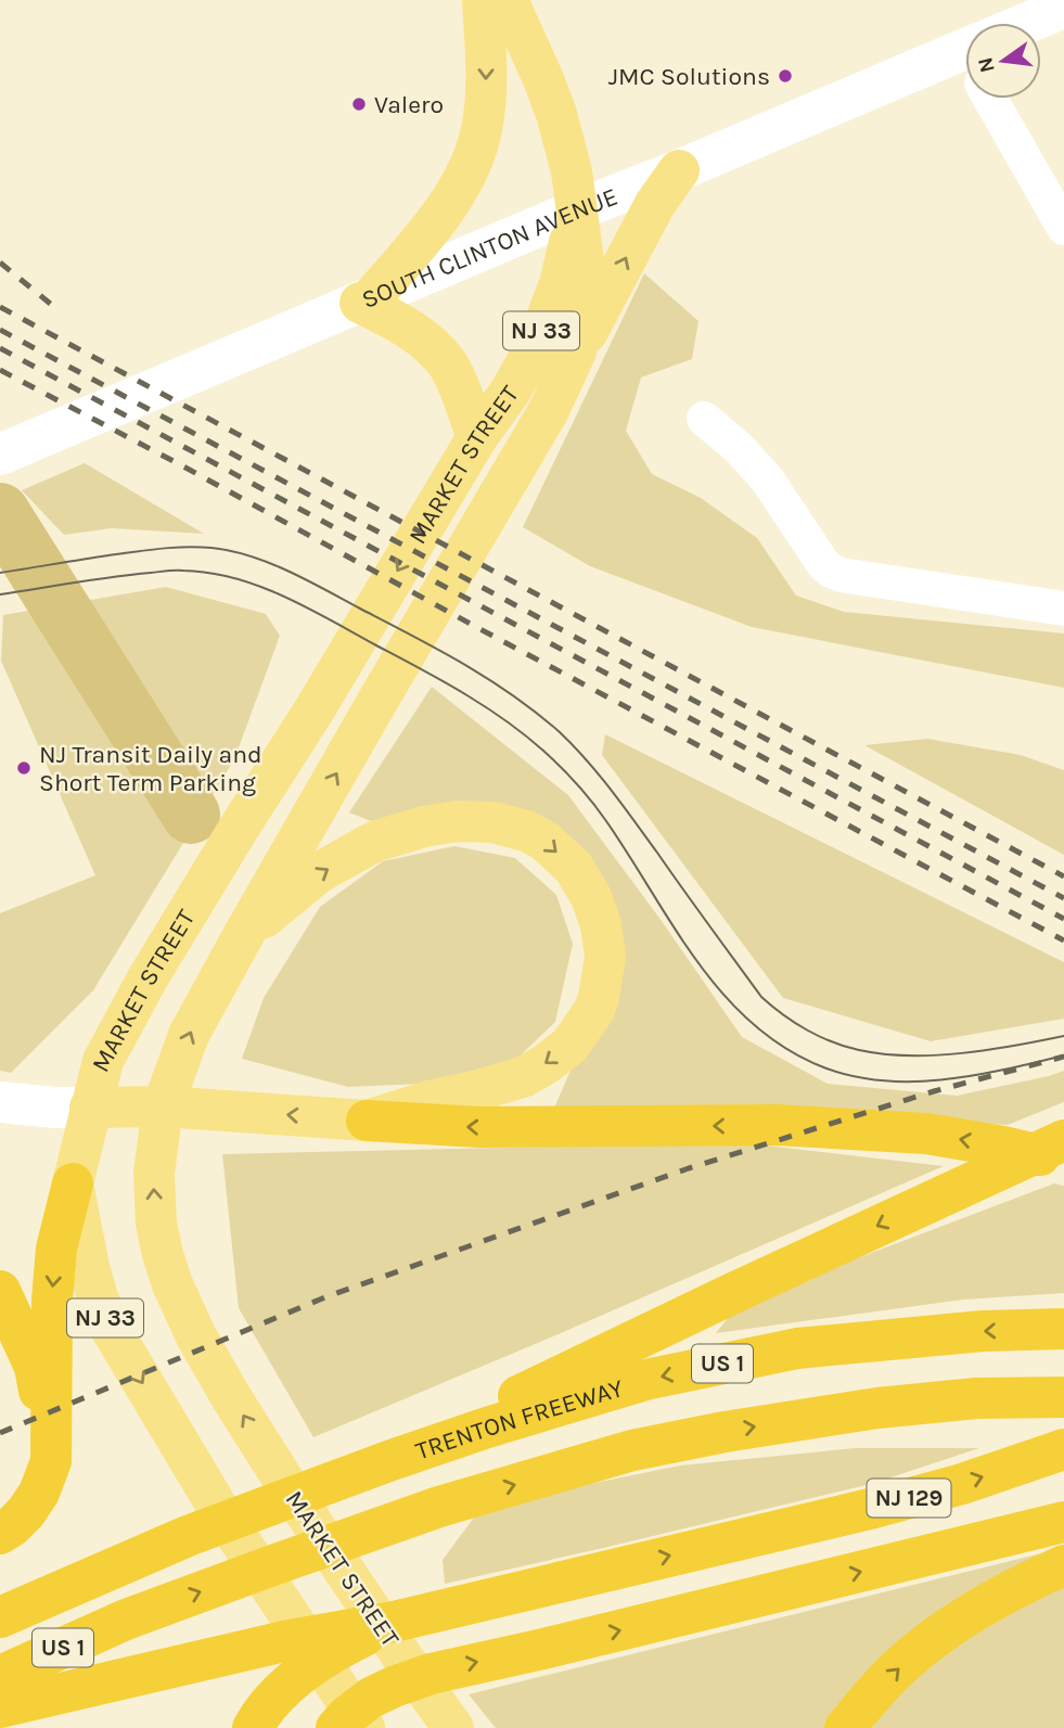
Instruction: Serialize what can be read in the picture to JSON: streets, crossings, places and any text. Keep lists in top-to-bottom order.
{
  "streets": {
    "highway": ["US 1", "TRENTON FREEWAY", "NJ 129"],
    "main road": ["NJ 33", "MARKET STREET"],
    "street": ["SOUTH CLINTON AVENUE"]
  },
  "crossings": [
    ["SOUTH CLINTON AVENUE", "NJ 33"],
    ["SOUTH CLINTON AVENUE", "MARKET STREET"],
    ["NJ 33", "MARKET STREET"]
  ],
  "places": ["JMC Solutions", "Valero", "NJ Transit Daily and Short Term Parking"],
  "north": "left"
}
